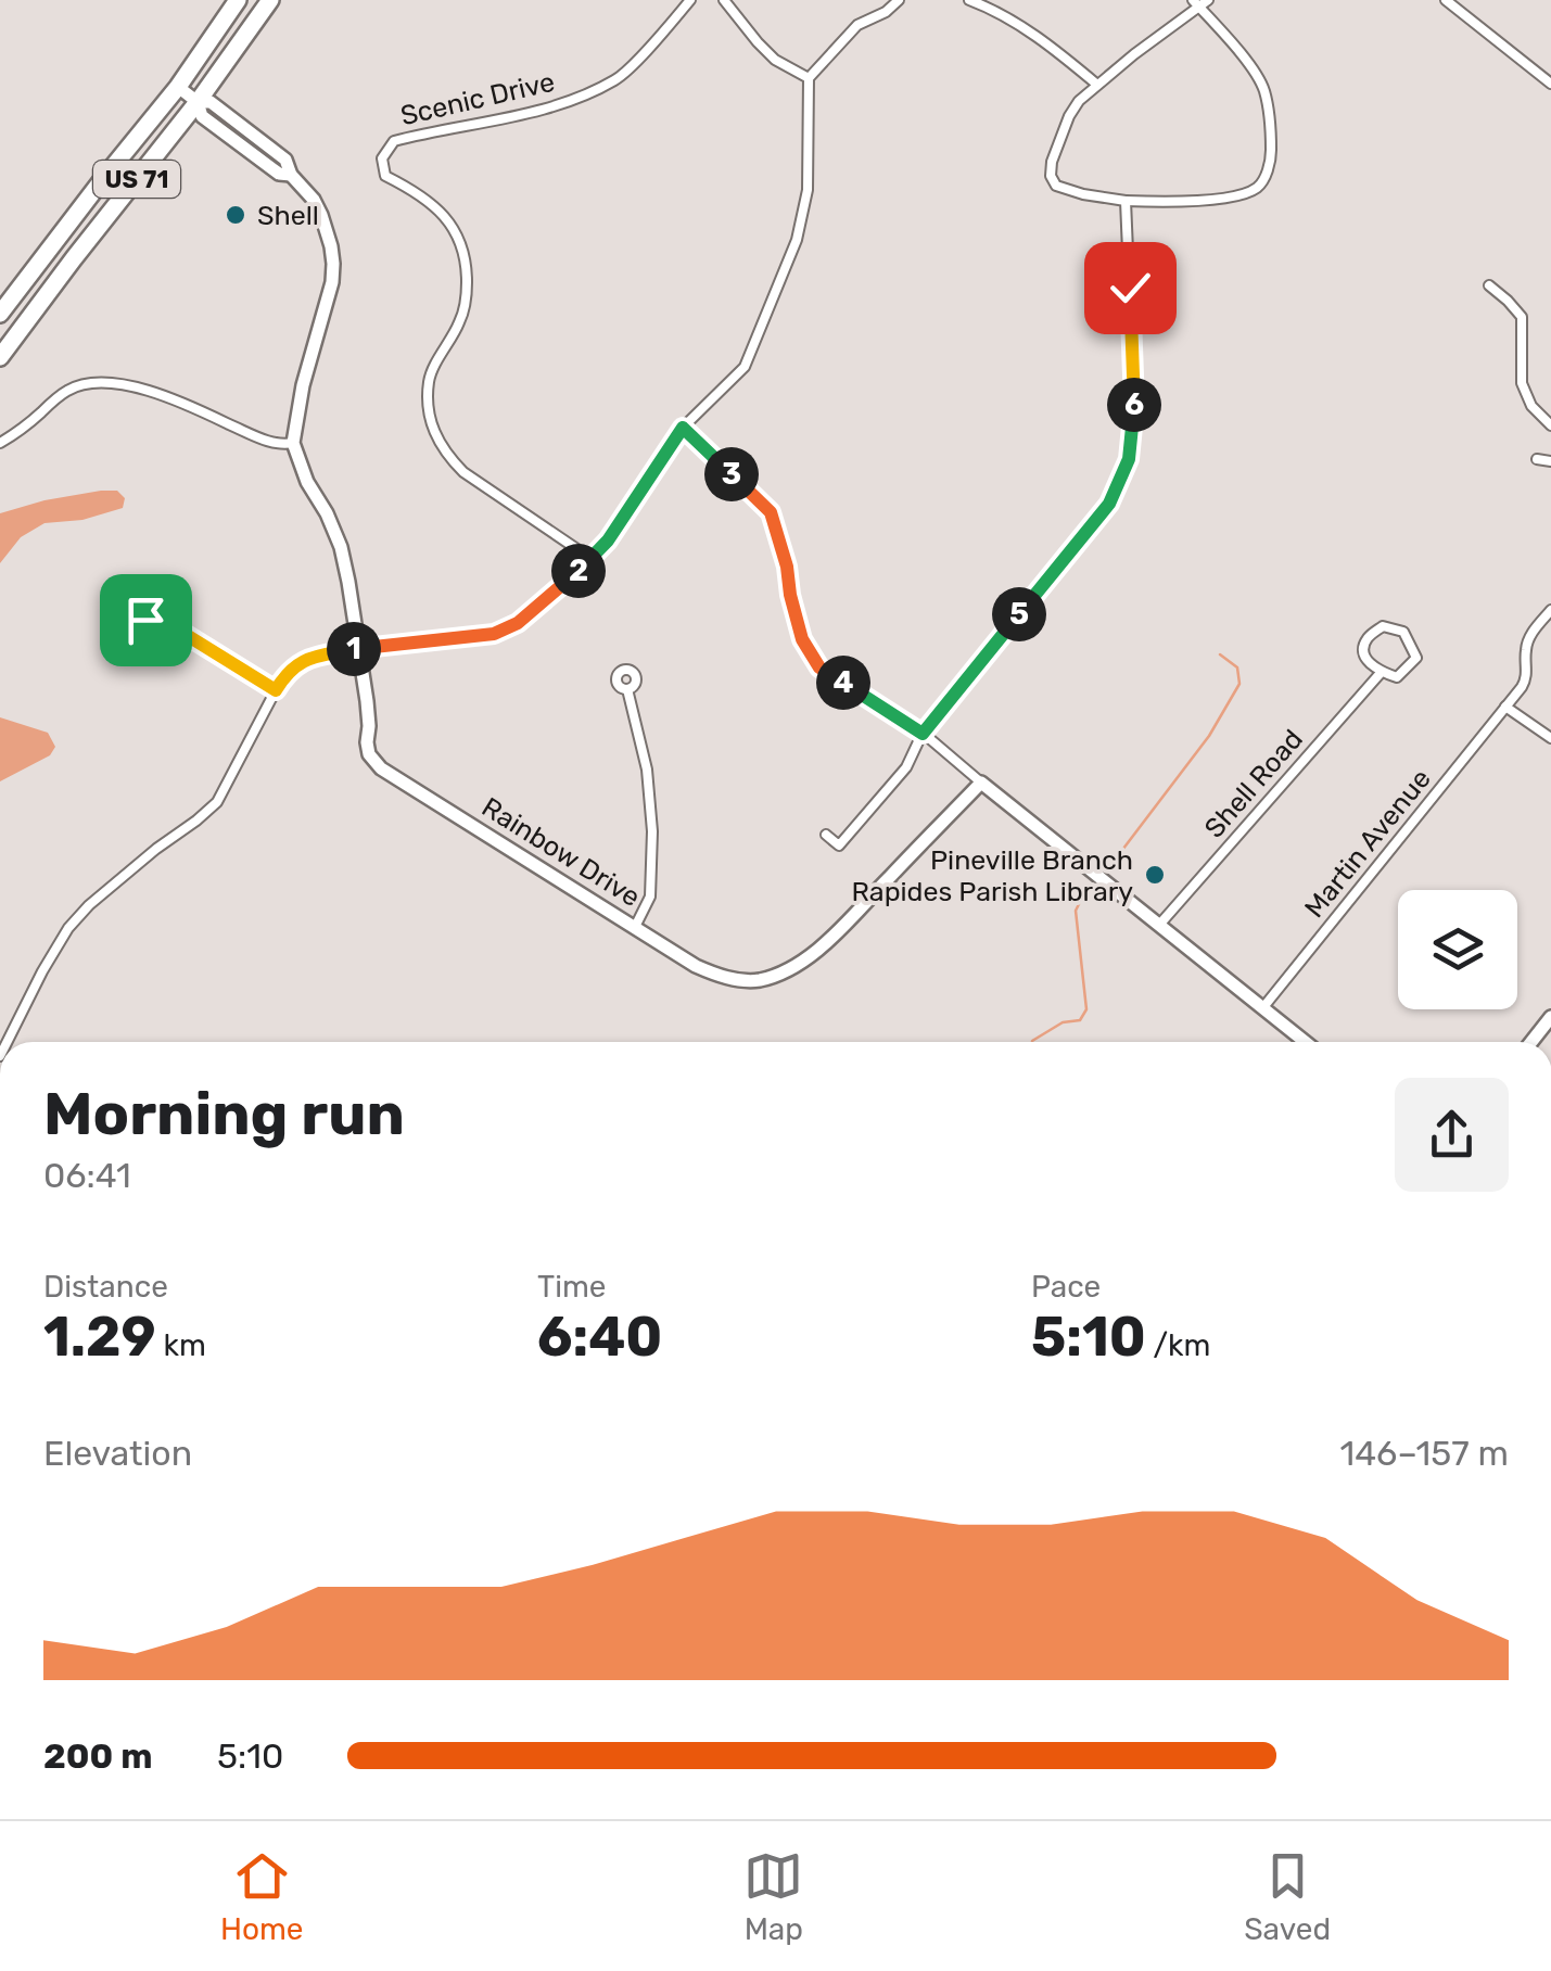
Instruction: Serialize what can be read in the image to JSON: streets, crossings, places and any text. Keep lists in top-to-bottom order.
{
  "streets": {
    "highway": ["US 71"],
    "street": [
      "Scenic Drive",
      "Shell Road",
      "Martin Avenue",
      "Rainbow Drive"
    ]
  },
  "places": ["Shell", "Pineville Branch Rapides Parish Library"],
  "page": {
    "pins": [
      "6",
      "3",
      "2",
      "5",
      "1",
      "4"
    ],
    "heading": ["Morning run", "06:41"],
    "stats": [
      ["Distance", "1.29 km"],
      ["Time", "6:40"],
      ["Pace", "5:10 /km"]
    ],
    "chart": ["Elevation", "146–157 m"],
    "list": [
      {
        "name": "200 m",
        "note": "5:10"
      }
    ],
    "tabs": ["Home", "Map", "Saved"]
  }
}
